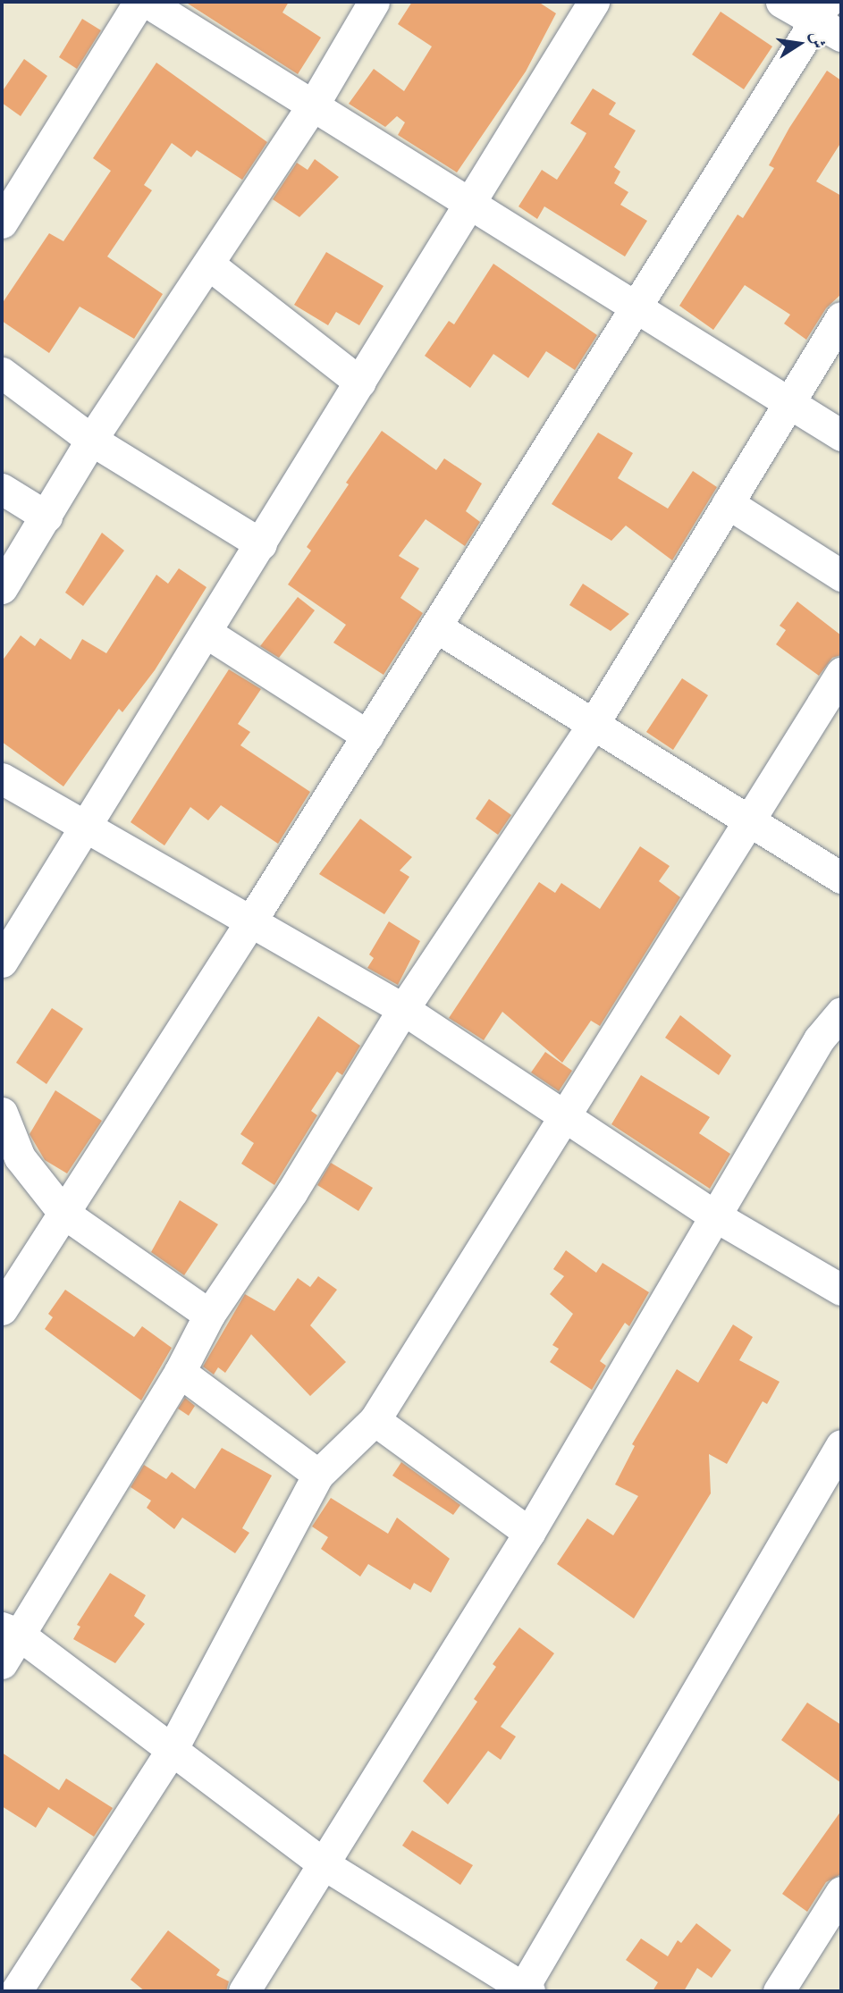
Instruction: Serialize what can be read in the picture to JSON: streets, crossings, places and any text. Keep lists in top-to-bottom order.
{
  "north": "right"
}
